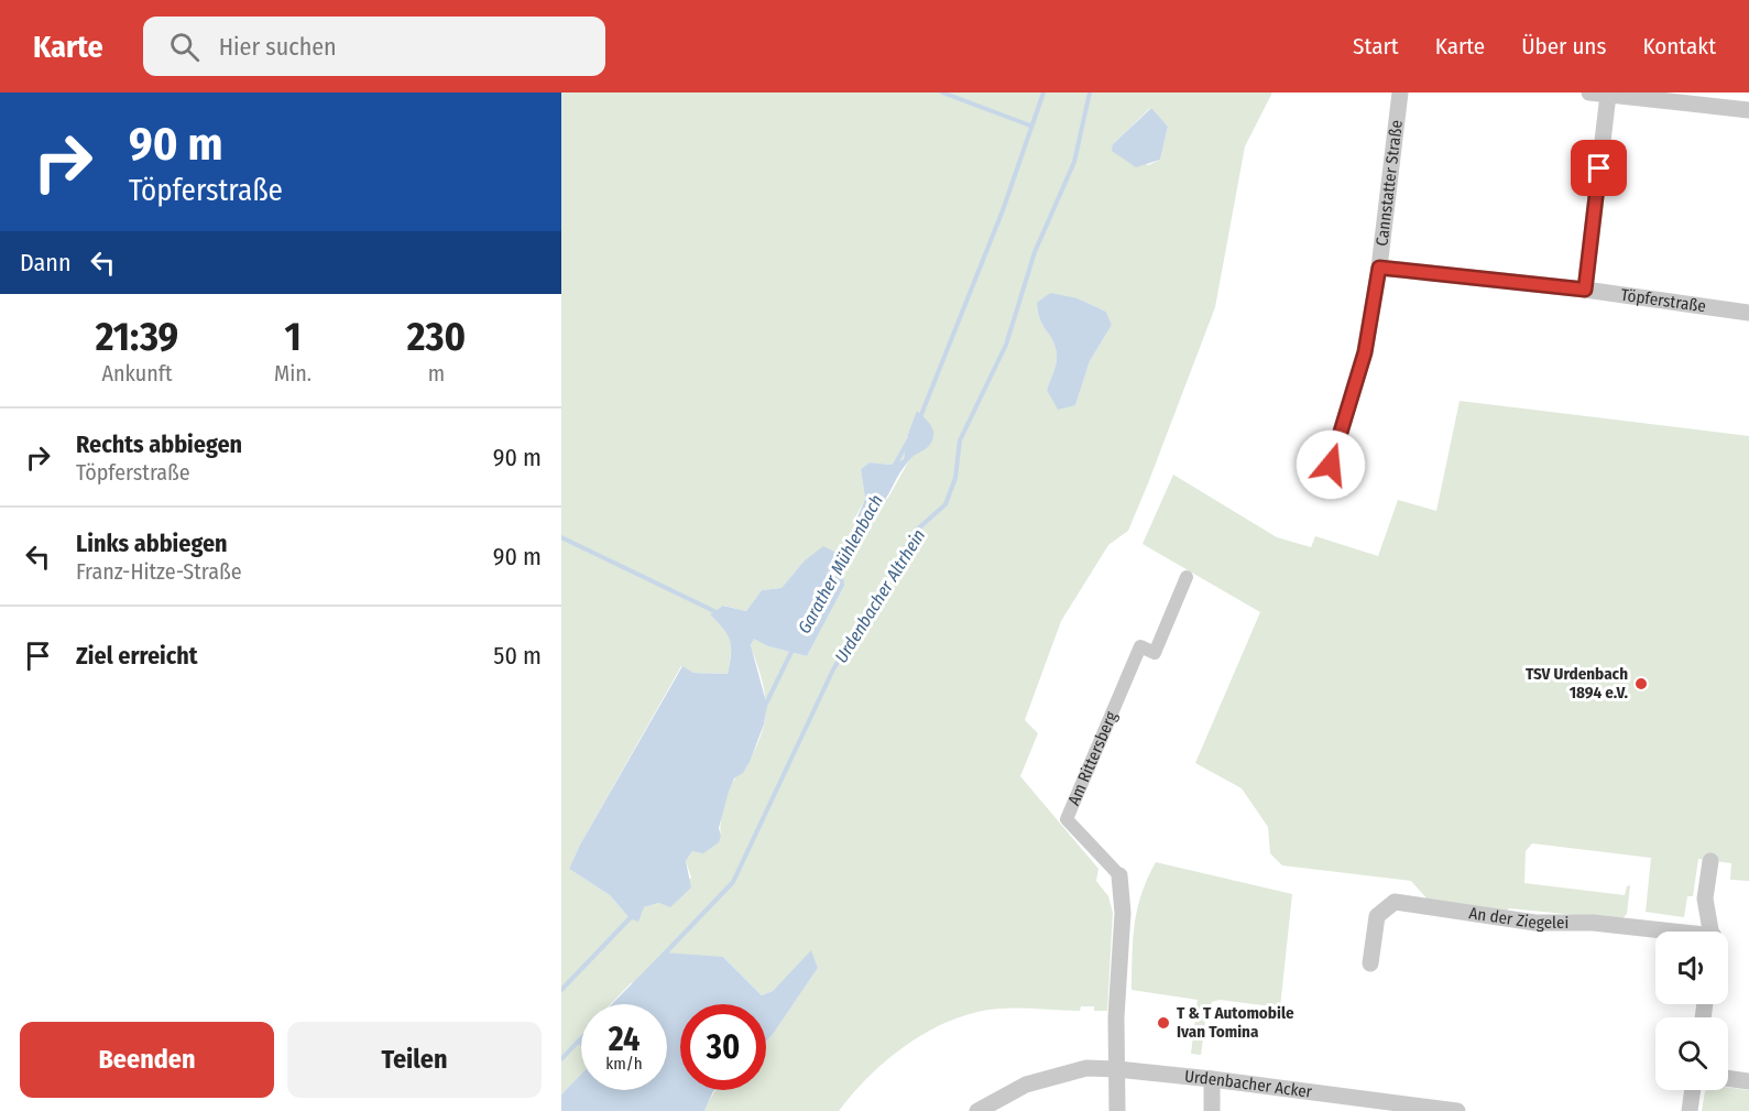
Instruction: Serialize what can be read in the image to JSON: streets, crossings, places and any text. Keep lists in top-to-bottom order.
{
  "streets": {
    "street": [
      "Cannstatter Straße",
      "Töpferstraße",
      "Am Rittersberg",
      "An der Ziegelei",
      "Urdenbacher Acker"
    ]
  },
  "crossings": [
    ["Cannstatter Straße", "Töpferstraße"],
    ["Am Rittersberg", "Urdenbacher Acker"]
  ],
  "water": ["Garather Mühlenbach", "Urdenbacher Altrhein"],
  "places": ["TSV Urdenbach 1894 e.V.", "T & T Automobile Ivan Tomina"],
  "page": {
    "header": "Karte",
    "search": "Hier suchen",
    "nav": [
      "Start",
      "Karte",
      "Über uns",
      "Kontakt"
    ],
    "turn": ["90 m", "Töpferstraße"],
    "then": "Dann",
    "eta": [
      "21:39",
      "Ankunft",
      "1",
      "Min.",
      "230",
      "m"
    ],
    "list": [
      {
        "name": "Rechts abbiegen",
        "note": "Töpferstraße",
        "value": "90 m"
      },
      {
        "name": "Links abbiegen",
        "note": "Franz-Hitze-Straße",
        "value": "90 m"
      },
      {
        "name": "Ziel erreicht",
        "value": "50 m"
      }
    ],
    "speed": "24 km/h",
    "limit": "30",
    "buttons": ["Beenden", "Teilen"]
  }
}
